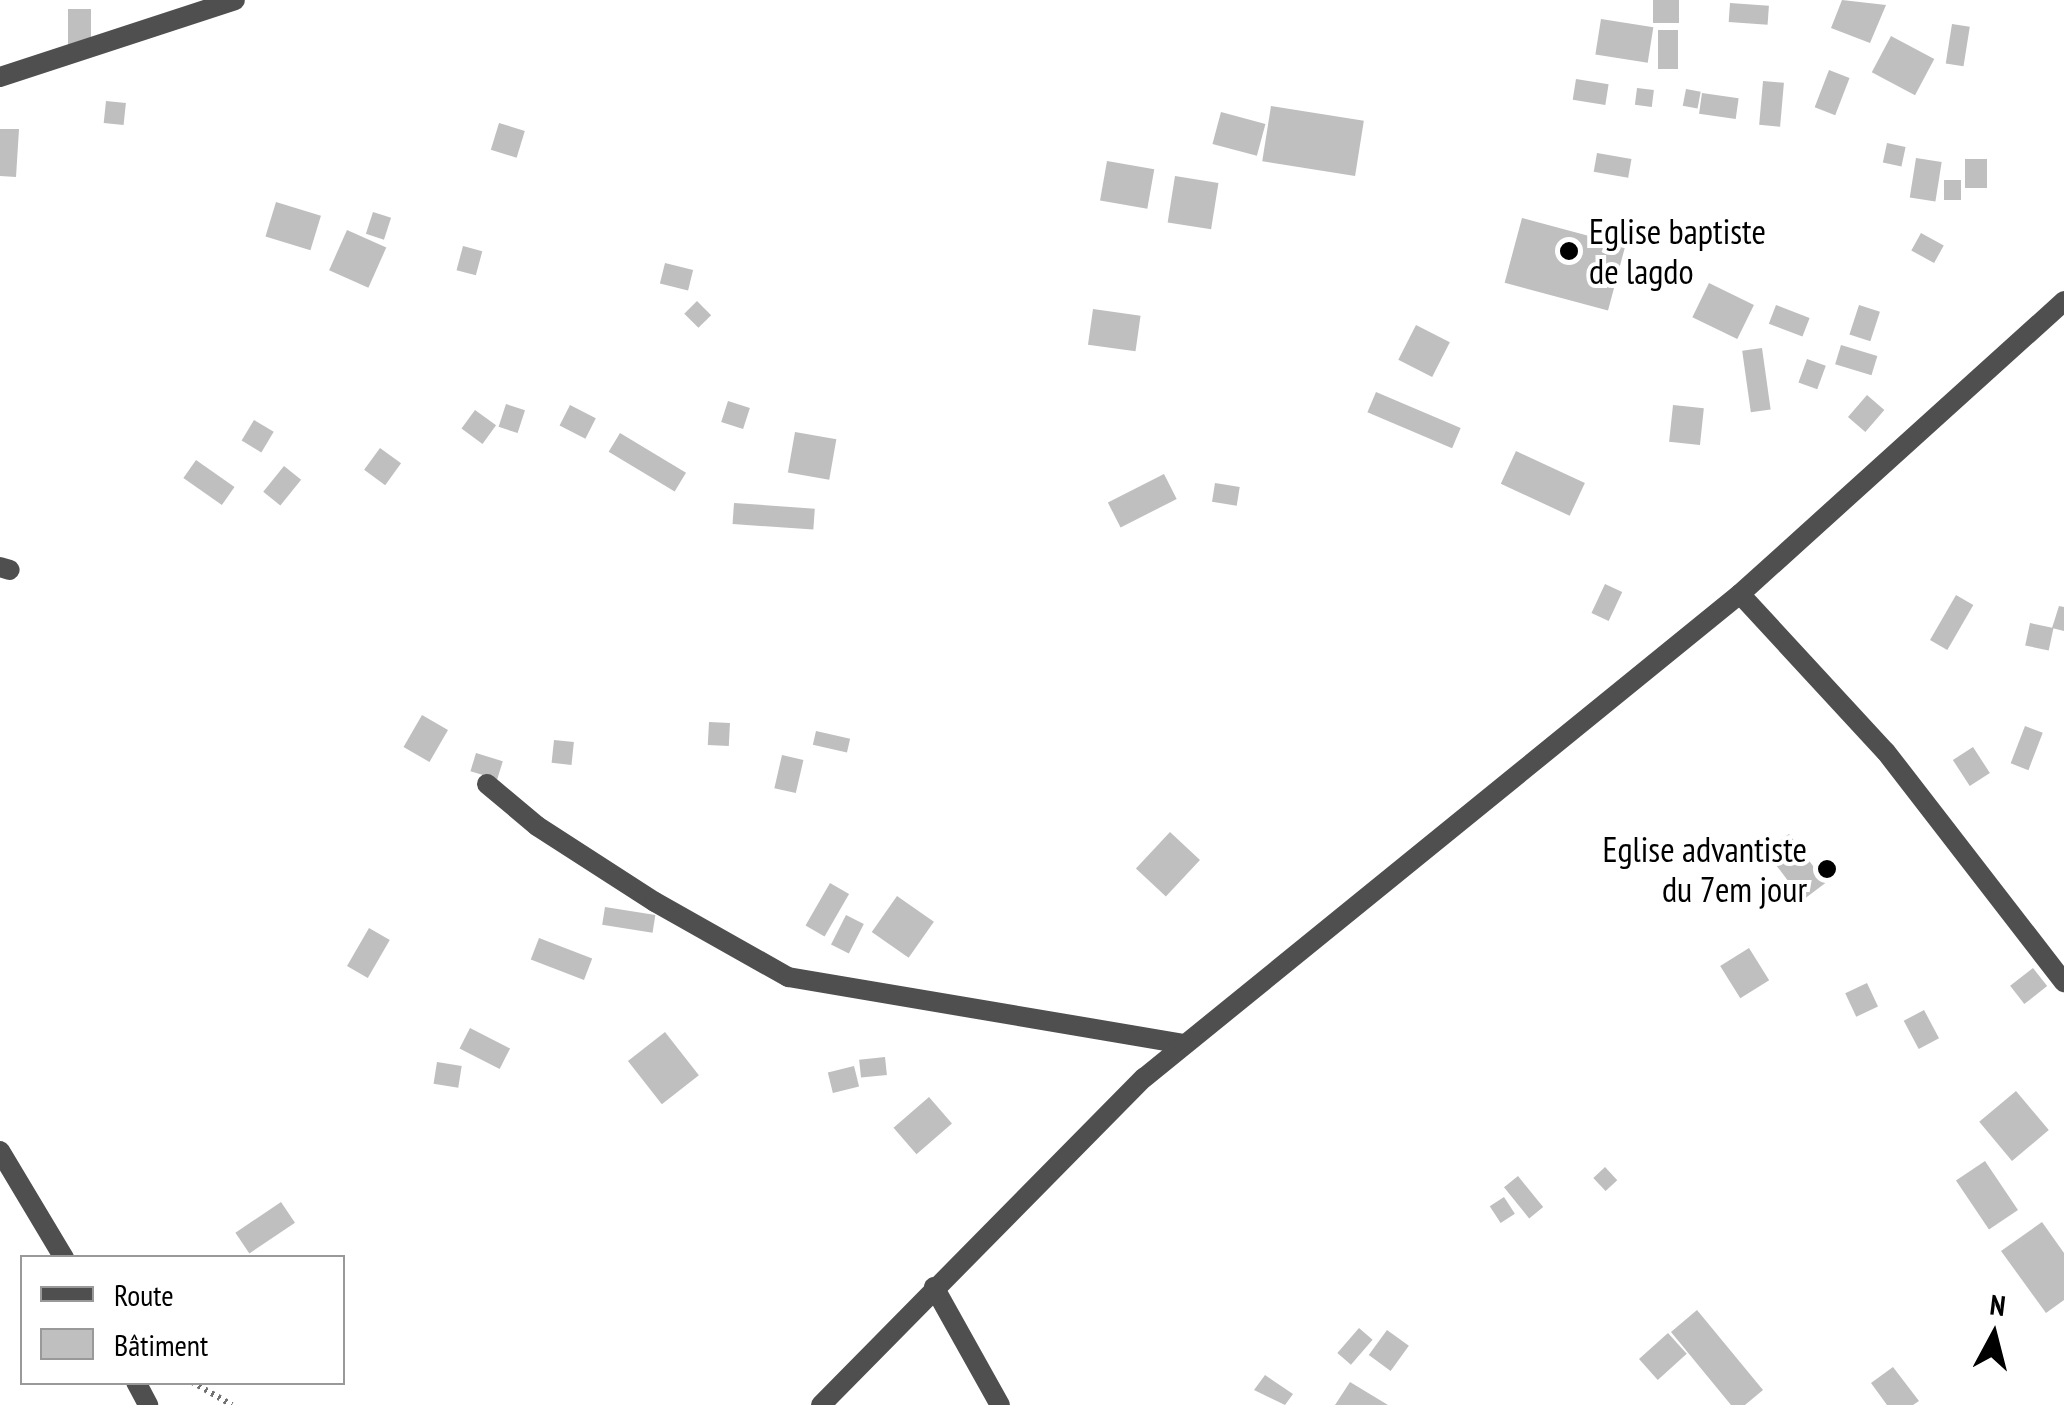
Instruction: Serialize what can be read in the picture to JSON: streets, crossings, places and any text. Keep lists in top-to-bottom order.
{
  "places": ["Eglise baptiste de lagdo", "Eglise advantiste du 7em jour"],
  "legend": ["Route", "Bâtiment"],
  "north": "top"
}
